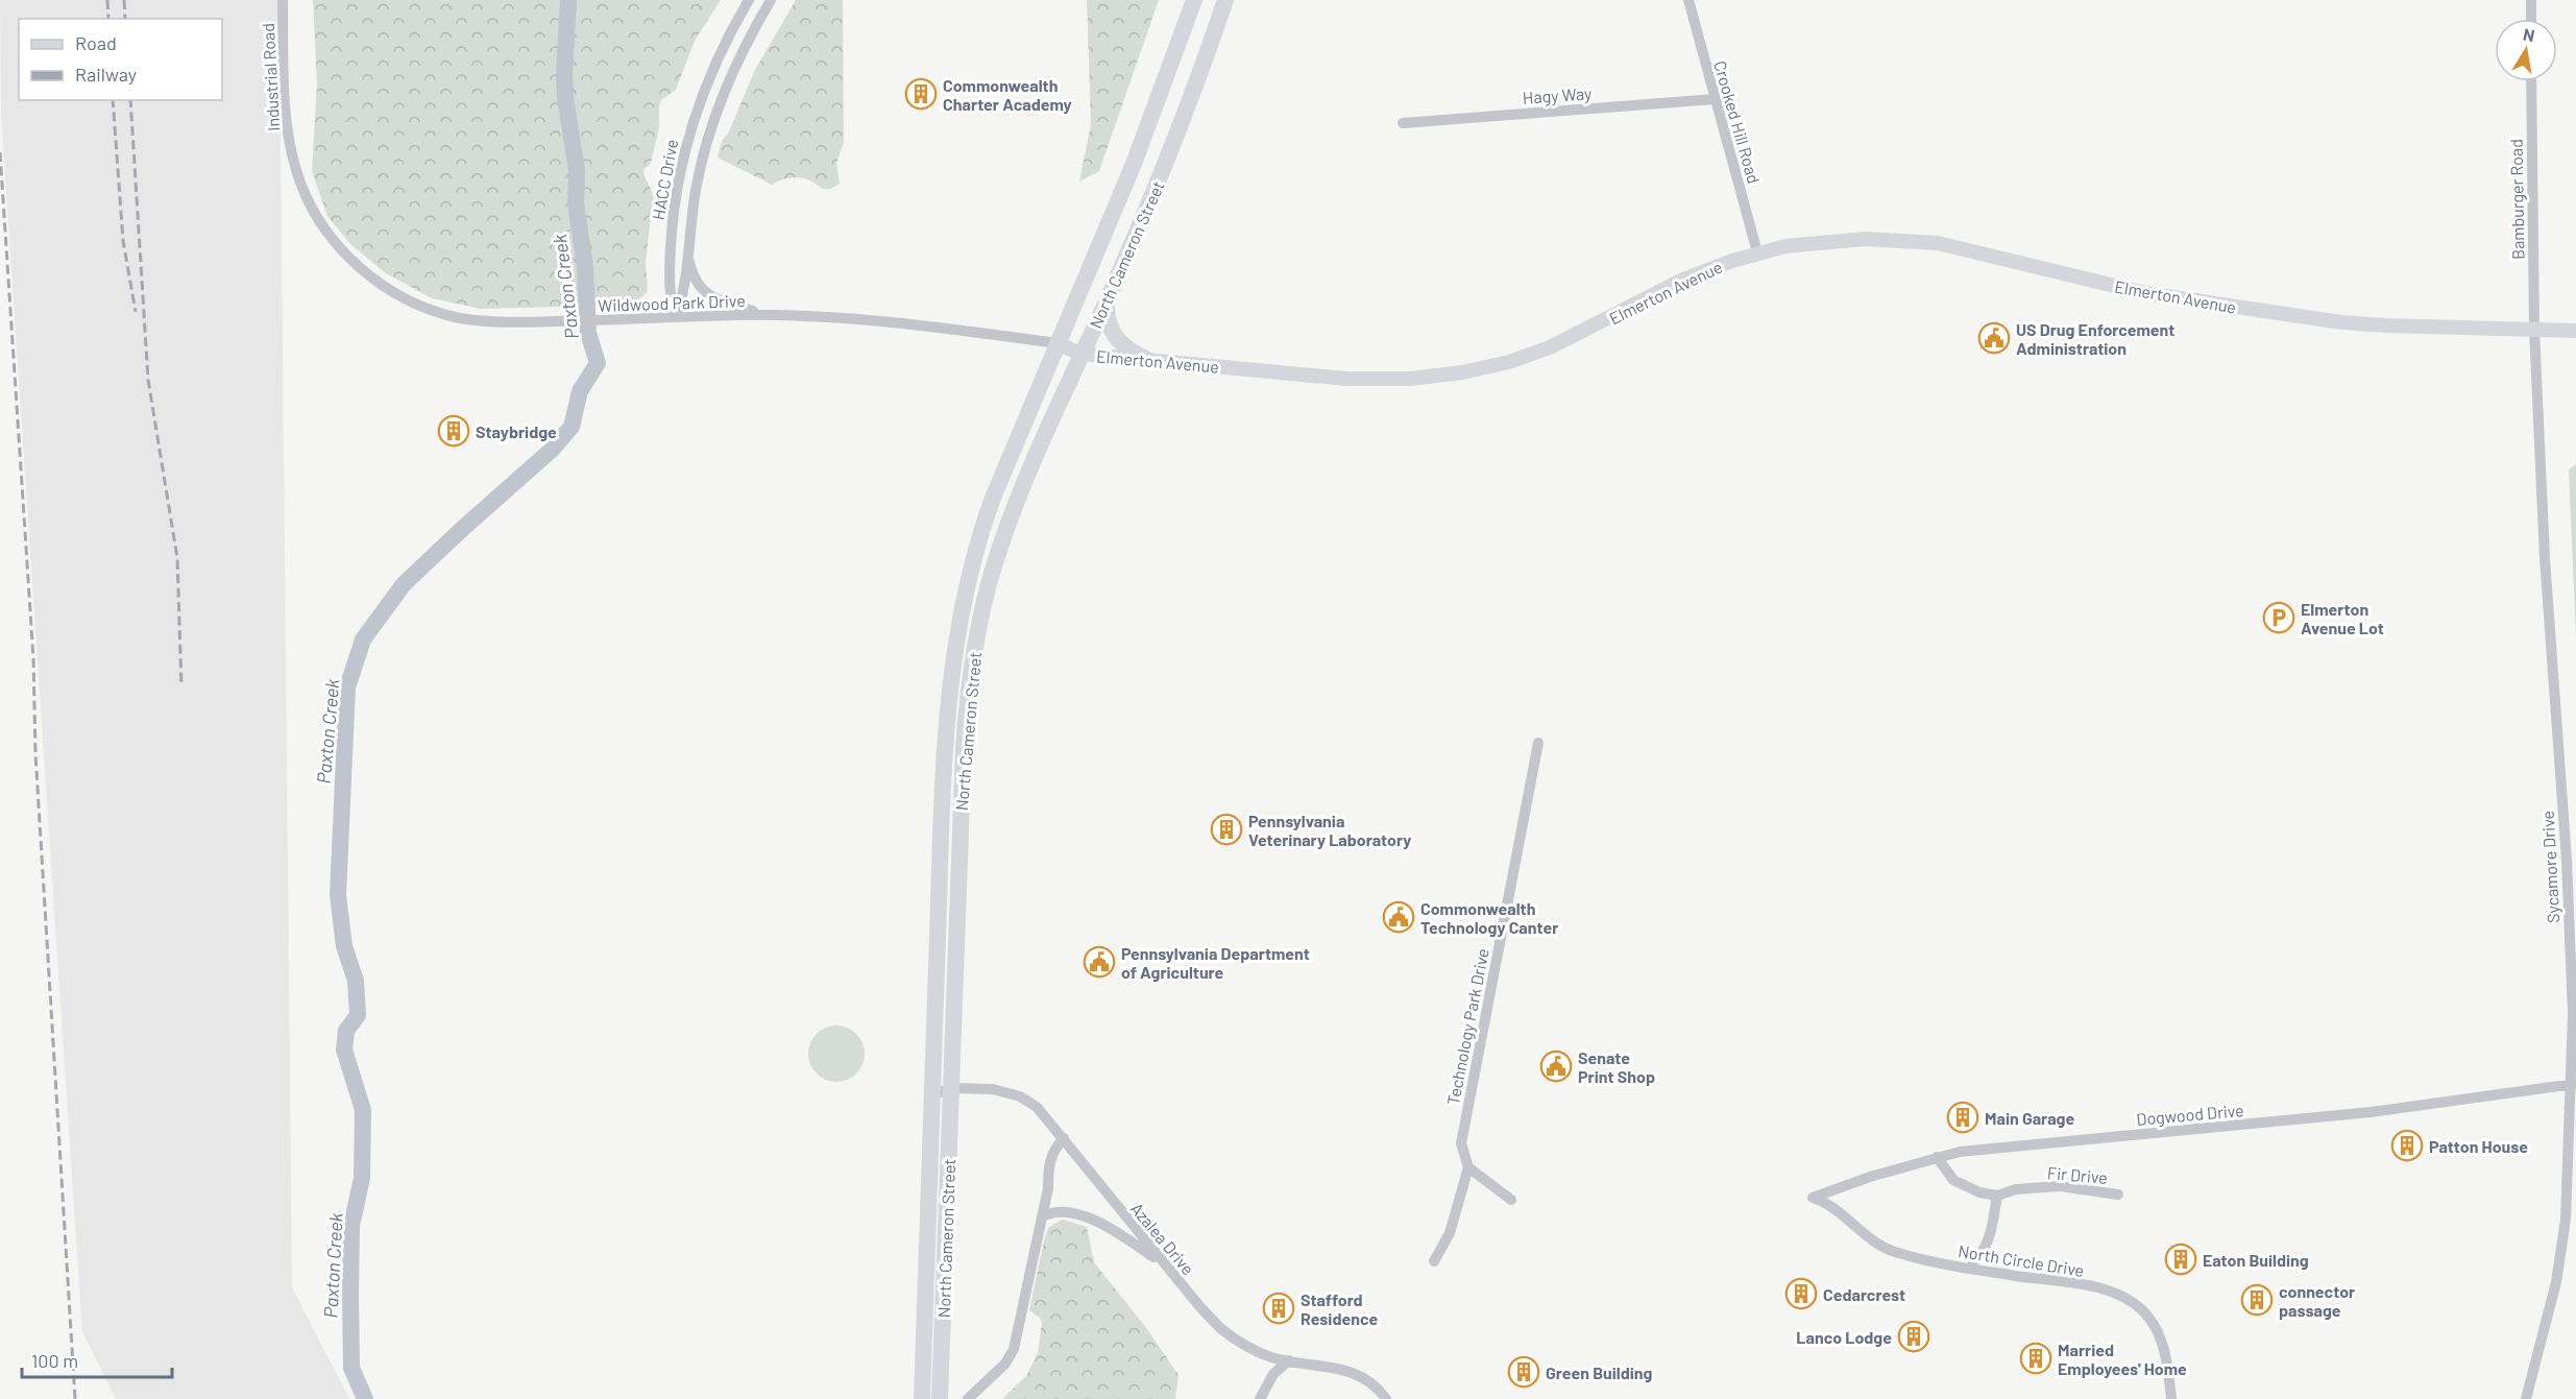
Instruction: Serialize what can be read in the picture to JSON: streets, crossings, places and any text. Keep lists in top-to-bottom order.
{
  "streets": {
    "highway": ["North Cameron Street"],
    "main road": ["Elmerton Avenue"],
    "street": [
      "Industrial Road",
      "Hagy Way",
      "Crooked Hill Road",
      "HACC Drive",
      "Bamburger Road",
      "Wildwood Park Drive",
      "Sycamore Drive",
      "Technology Park Drive",
      "Dogwood Drive",
      "Fir Drive",
      "Azalea Drive",
      "North Circle Drive"
    ]
  },
  "crossings": [
    ["Industrial Road", "Wildwood Park Drive"],
    ["Hagy Way", "Crooked Hill Road"],
    ["Crooked Hill Road", "Elmerton Avenue"],
    ["HACC Drive", "Wildwood Park Drive"],
    ["Bamburger Road", "Elmerton Avenue"],
    ["Bamburger Road", "Sycamore Drive"],
    ["North Cameron Street", "Elmerton Avenue"],
    ["North Cameron Street", "Wildwood Park Drive"],
    ["North Cameron Street", "Azalea Drive"],
    ["Elmerton Avenue", "Wildwood Park Drive"],
    ["Elmerton Avenue", "Sycamore Drive"],
    ["Sycamore Drive", "Dogwood Drive"],
    ["Dogwood Drive", "Fir Drive"],
    ["Dogwood Drive", "North Circle Drive"]
  ],
  "water": ["Paxton Creek"],
  "places": {
    "building": [
      "Commonwealth Charter Academy",
      "Staybridge",
      "Pennsylvania Veterinary Laboratory",
      "Main Garage",
      "Patton House",
      "Eaton Building",
      "Cedarcrest",
      "connector passage",
      "Stafford Residence",
      "Lanco Lodge",
      "Married Employees' Home",
      "Green Building"
    ],
    "public building": [
      "US Drug Enforcement Administration",
      "Commonwealth Technology Canter",
      "Pennsylvania Department of Agriculture",
      "Senate Print Shop"
    ],
    "parking": ["Elmerton Avenue Lot"]
  },
  "legend": ["Road", "Railway"],
  "scale_bar": "100 m",
  "north": "top"
}
